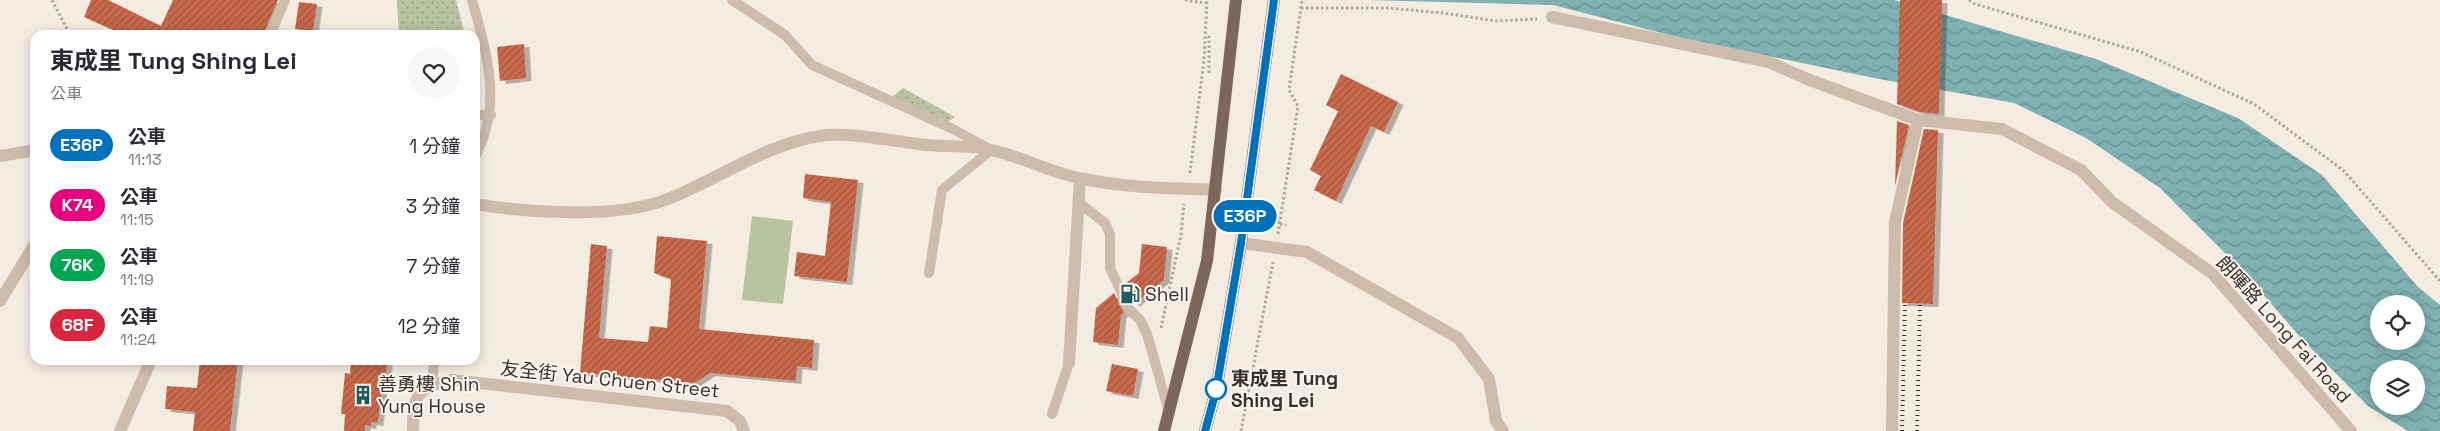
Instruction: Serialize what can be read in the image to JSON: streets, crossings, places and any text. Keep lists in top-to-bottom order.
{
  "streets": {
    "street": ["朗暉路 Long Fai Road", "友全街 Yau Chuen Street"]
  },
  "places": {
    "fuel station": ["Shell"],
    "other": ["東成里 Tung Shing Lei"],
    "building": ["善勇樓 Shin Yung House"]
  },
  "lines": ["bus line E36P"],
  "page": {
    "on_map": "E36P",
    "heading": ["東成里 Tung Shing Lei", "公車"],
    "list": [
      {
        "mark": "E36P",
        "name": "公車",
        "note": "11:13",
        "value": "1 分鐘"
      },
      {
        "mark": "K74",
        "name": "公車",
        "note": "11:15",
        "value": "3 分鐘"
      },
      {
        "mark": "76K",
        "name": "公車",
        "note": "11:19",
        "value": "7 分鐘"
      },
      {
        "mark": "68F",
        "name": "公車",
        "note": "11:24",
        "value": "12 分鐘"
      }
    ]
  }
}
